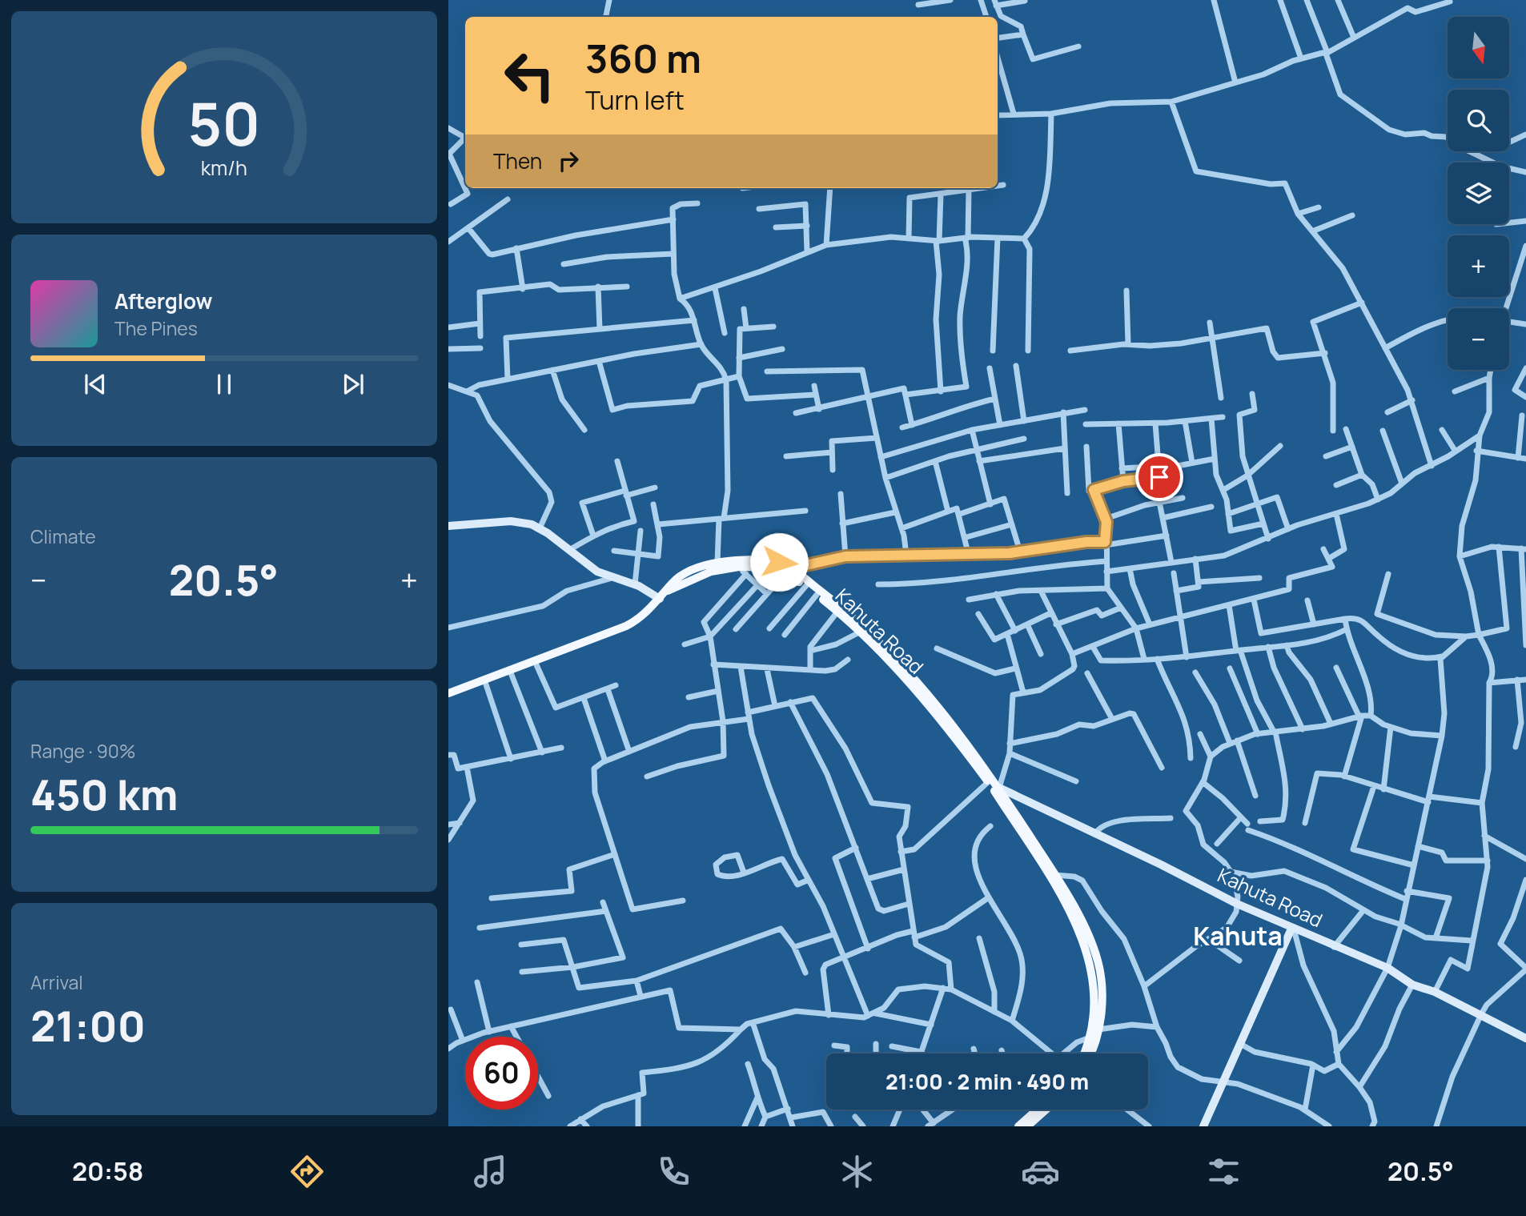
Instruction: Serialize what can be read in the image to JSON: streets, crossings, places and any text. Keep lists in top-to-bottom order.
{
  "streets": {
    "main road": ["Kahuta Road"]
  },
  "districts": ["Kahuta"],
  "north": "bottom",
  "page": {
    "map_buttons": ["+", "−"],
    "turn": ["360 m", "Turn left"],
    "then": "Then",
    "song": ["Afterglow", "The Pines"],
    "tile": [
      "Climate",
      ["Range · 90%", "450 km"],
      ["Arrival", "21:00"]
    ],
    "heat": ["−", "20.5°", "+"],
    "limit": "60",
    "trip": "21:00 · 2 min · 490 m",
    "tabs": ["20:58", "20.5°"],
    "gauge": ["50", "km/h"]
  }
}
